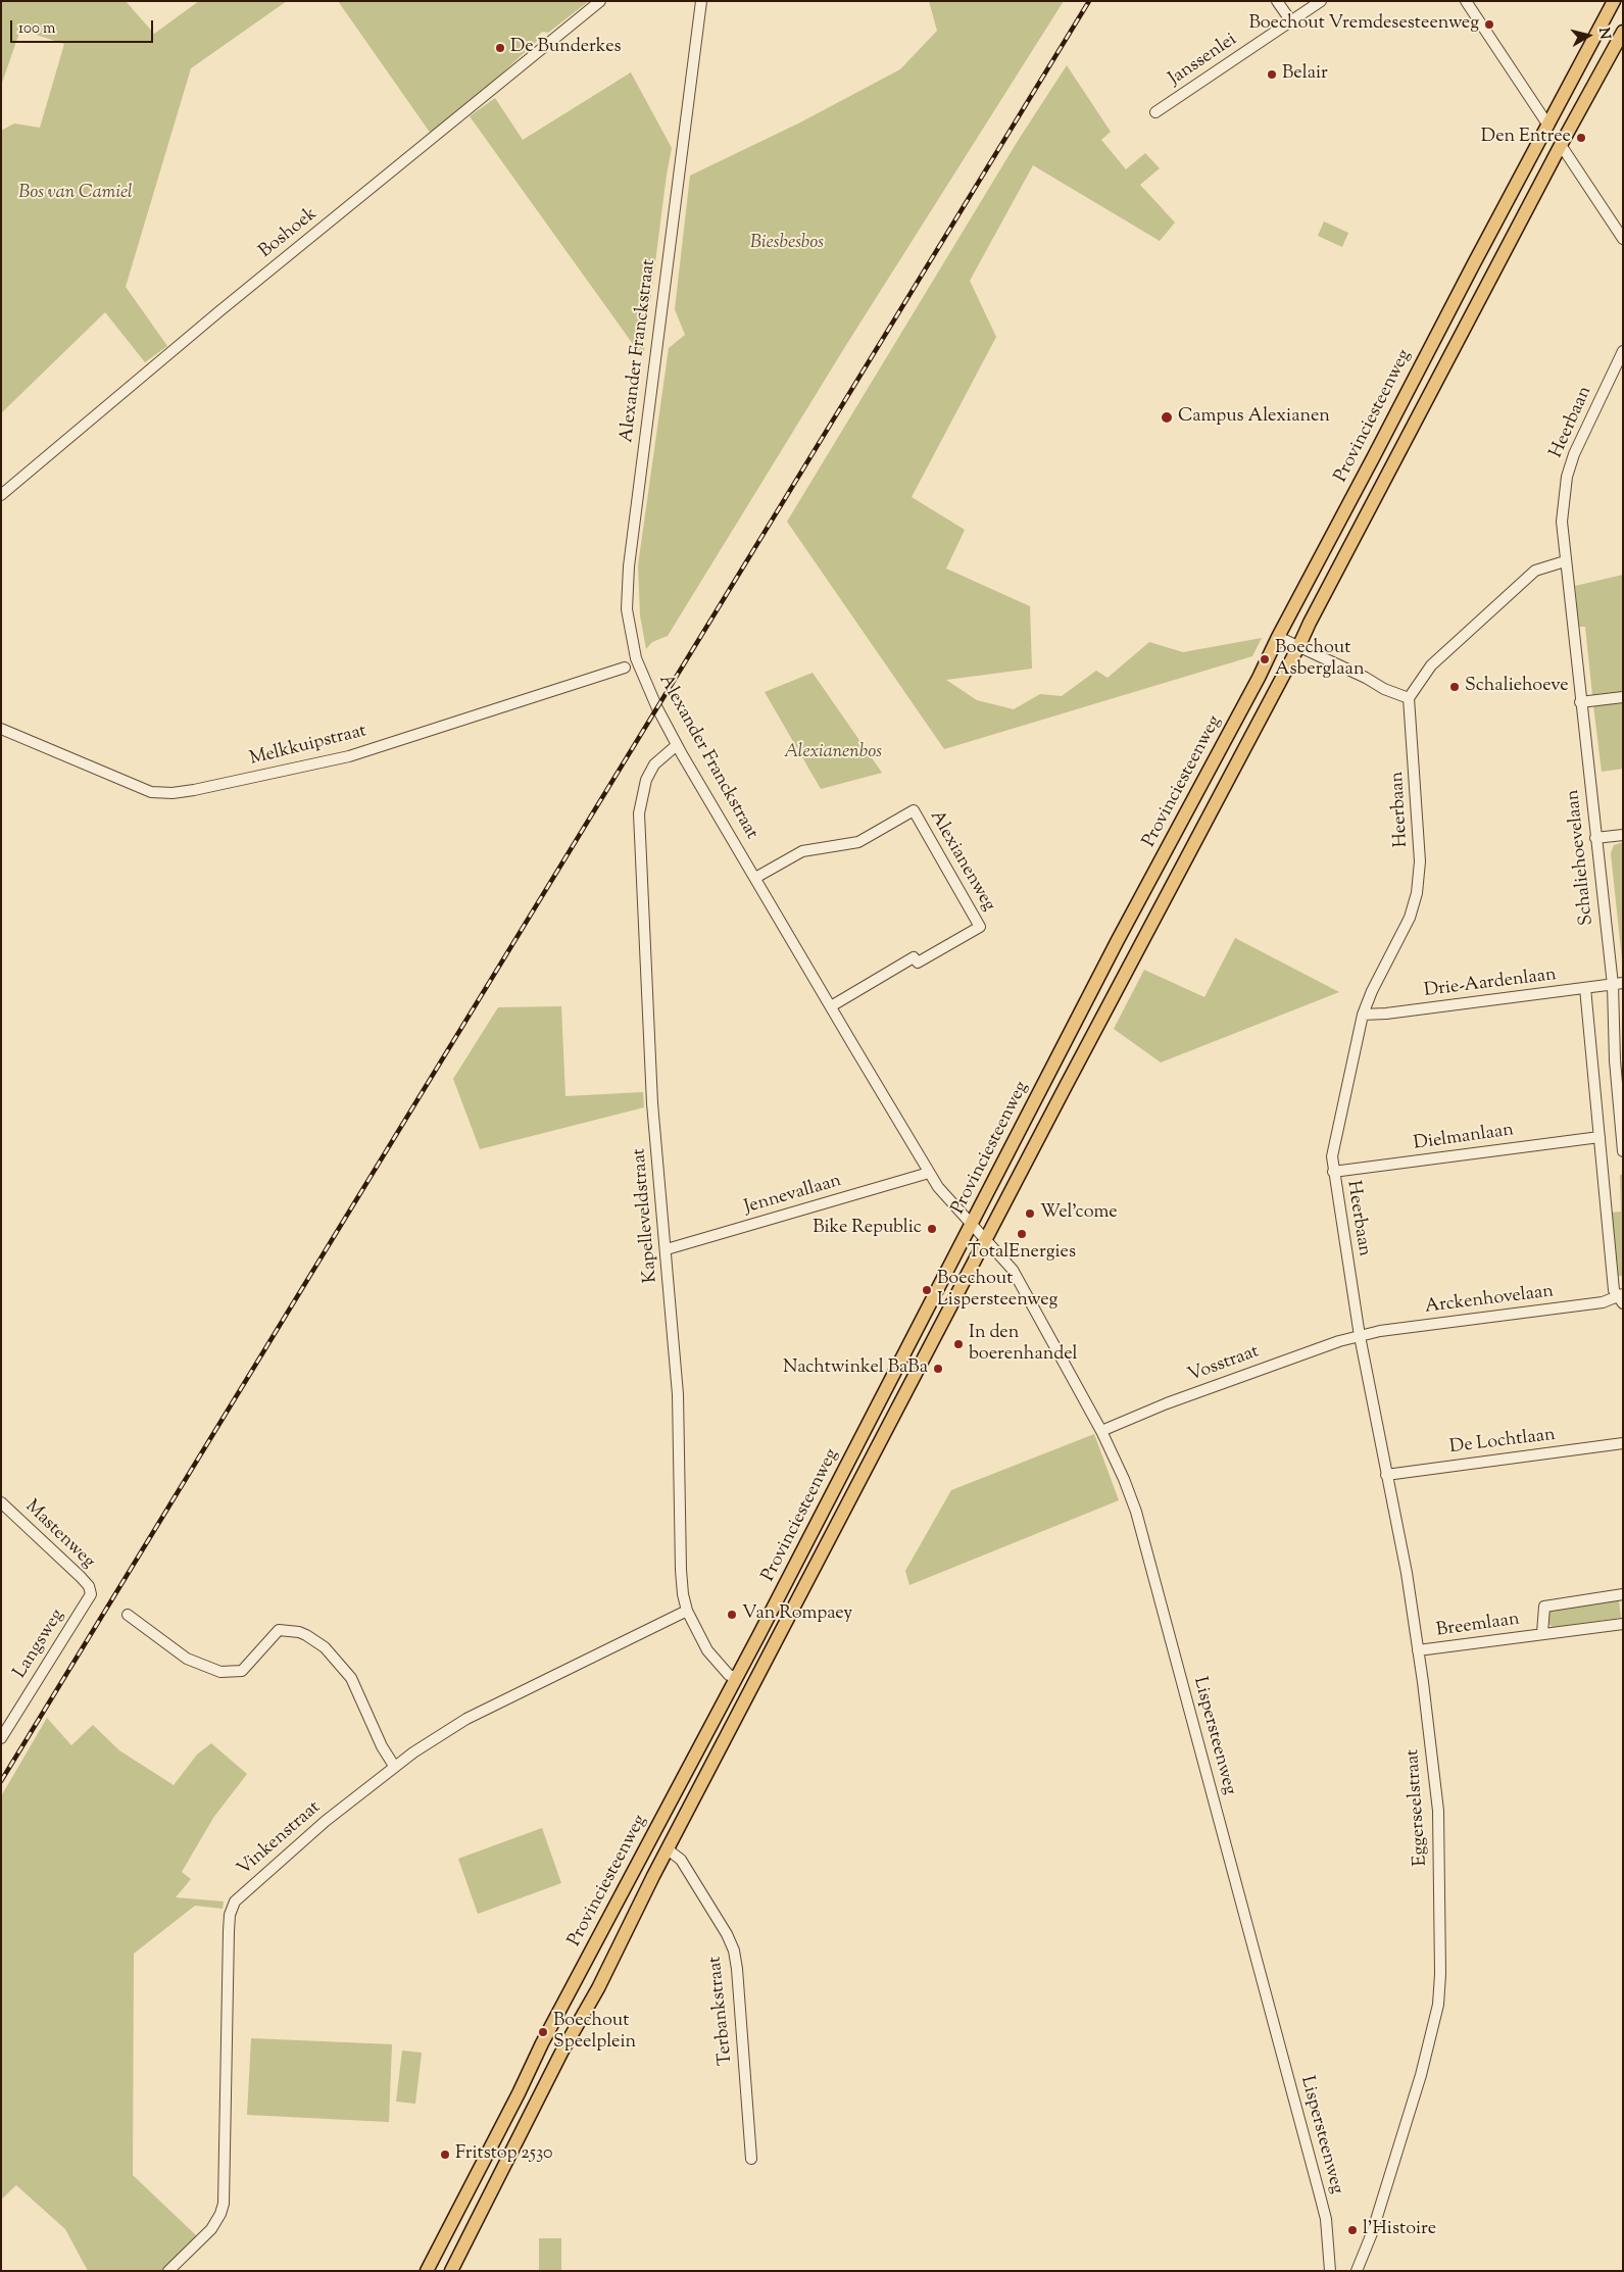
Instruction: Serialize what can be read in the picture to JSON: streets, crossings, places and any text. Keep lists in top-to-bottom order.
{
  "streets": {
    "main road": ["Provinciesteenweg"],
    "street": [
      "Janssenlei",
      "Boshoek",
      "Alexander Franckstraat",
      "Heerbaan",
      "Melkkuipstraat",
      "Schaliehoevelaan",
      "Alexianenweg",
      "Drie-Aardenlaan",
      "Dielmanlaan",
      "Jennevallaan",
      "Kapelleveldstraat",
      "Arckenhovelaan",
      "Vosstraat",
      "De Lochtlaan",
      "Mastenweg",
      "Breemlaan",
      "Langsweg",
      "Lispersteenweg",
      "Eggerseelstraat",
      "Vinkenstraat",
      "Terbankstraat"
    ]
  },
  "crossings": [
    ["Alexander Franckstraat", "Provinciesteenweg"],
    ["Alexander Franckstraat", "Alexianenweg"],
    ["Alexander Franckstraat", "Jennevallaan"],
    ["Alexander Franckstraat", "Kapelleveldstraat"],
    ["Alexander Franckstraat", "Lispersteenweg"],
    ["Provinciesteenweg", "Kapelleveldstraat"],
    ["Provinciesteenweg", "Lispersteenweg"],
    ["Provinciesteenweg", "Terbankstraat"],
    ["Heerbaan", "Schaliehoevelaan"],
    ["Heerbaan", "Drie-Aardenlaan"],
    ["Heerbaan", "Dielmanlaan"],
    ["Heerbaan", "Arckenhovelaan"],
    ["Heerbaan", "Vosstraat"],
    ["Heerbaan", "Eggerseelstraat"],
    ["Schaliehoevelaan", "Drie-Aardenlaan"],
    ["Jennevallaan", "Kapelleveldstraat"],
    ["Kapelleveldstraat", "Vinkenstraat"],
    ["Arckenhovelaan", "Vosstraat"],
    ["Arckenhovelaan", "Eggerseelstraat"],
    ["Vosstraat", "Lispersteenweg"],
    ["Vosstraat", "Eggerseelstraat"],
    ["De Lochtlaan", "Eggerseelstraat"],
    ["Mastenweg", "Langsweg"],
    ["Breemlaan", "Eggerseelstraat"]
  ],
  "parks": ["Bos van Camiel", "Biesbesbos", "Alexianenbos"],
  "places": [
    "Boechout Vremdesesteenweg",
    "De Bunderkes",
    "Belair",
    "Den Entree",
    "Campus Alexianen",
    "Boechout Asberglaan",
    "Schaliehoeve",
    "Wel'come",
    "Bike Republic",
    "TotalEnergies",
    "Boechout Lispersteenweg",
    "In den boerenhandel",
    "Nachtwinkel BaBa",
    "Van Rompaey",
    "Boechout Speelplein",
    "Fritstop 2530",
    "l'Histoire"
  ],
  "scale_bar": "100 m",
  "north": "right"
}
